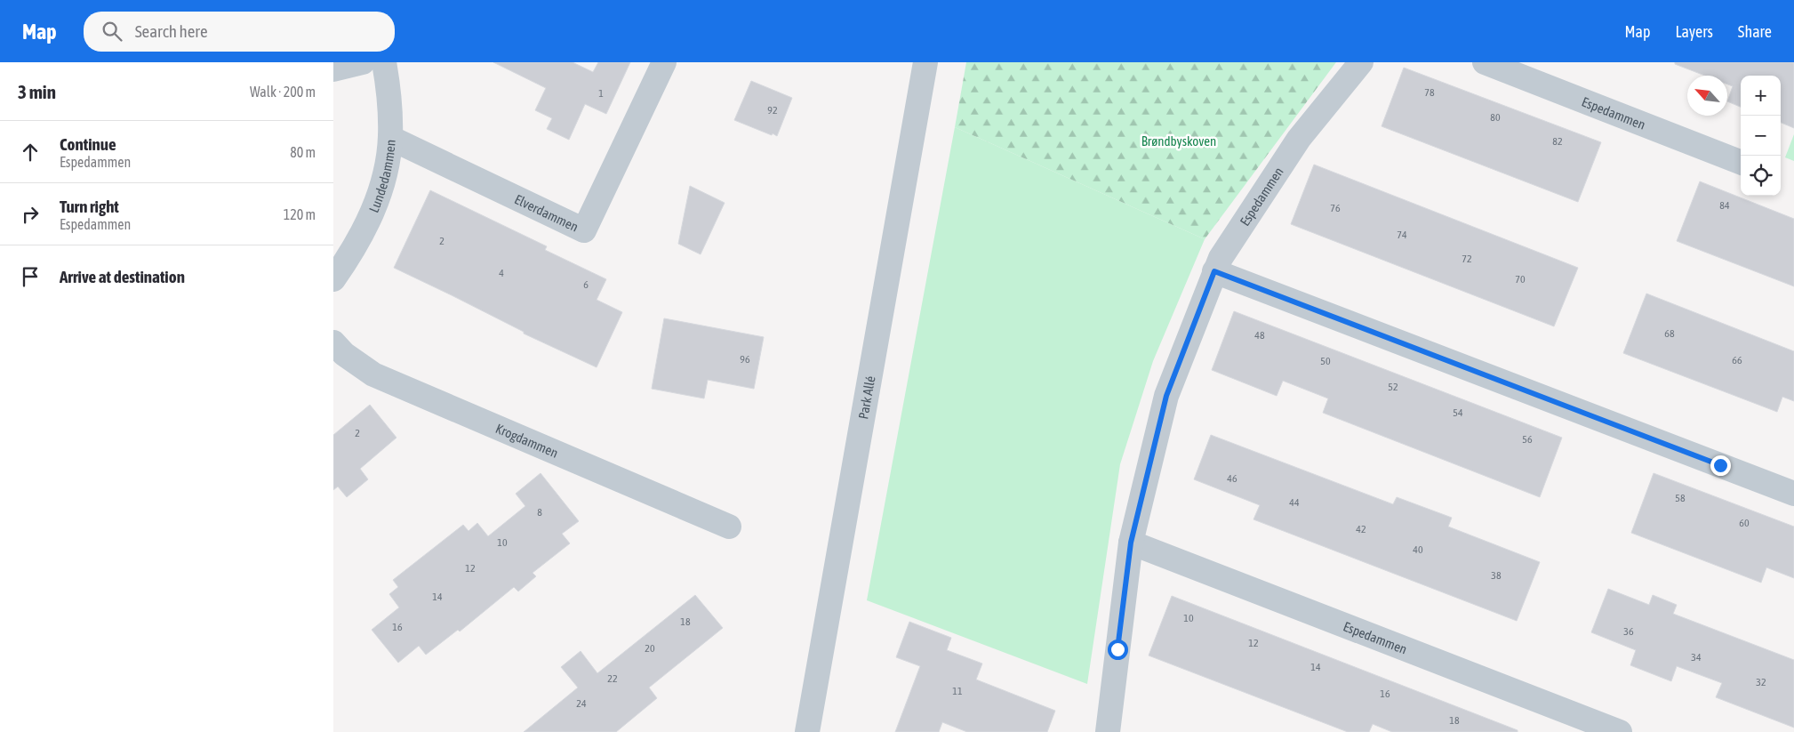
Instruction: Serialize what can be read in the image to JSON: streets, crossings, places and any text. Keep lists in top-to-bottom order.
{
  "streets": {
    "street": [
      "Espedammen",
      "Lundedammen",
      "Elverdammen",
      "Park Allé",
      "Krogdammen"
    ]
  },
  "crossings": [
    ["Lundedammen", "Elverdammen"]
  ],
  "parks": ["Brøndbyskoven"],
  "house_numbers": [
    "78",
    "1",
    "92",
    "80",
    "82",
    "84",
    "76",
    "74",
    "2",
    "72",
    "4",
    "70",
    "6",
    "68",
    "48",
    "96",
    "66",
    "50",
    "52",
    "54",
    "2",
    "56",
    "46",
    "58",
    "44",
    "8",
    "60",
    "42",
    "10",
    "40",
    "12",
    "38",
    "14",
    "10",
    "18",
    "16",
    "36",
    "12",
    "20",
    "34",
    "14",
    "22",
    "32",
    "11",
    "16",
    "24",
    "18"
  ],
  "north": "top left",
  "page": {
    "header": "Map",
    "search": "Search here",
    "nav": ["Map", "Layers", "Share"],
    "heading": ["3 min", "Walk · 200 m"],
    "map_buttons": ["+", "−"],
    "list": [
      ["Continue", "Espedammen", "80 m"],
      ["Turn right", "Espedammen", "120 m"],
      "Arrive at destination"
    ]
  }
}
